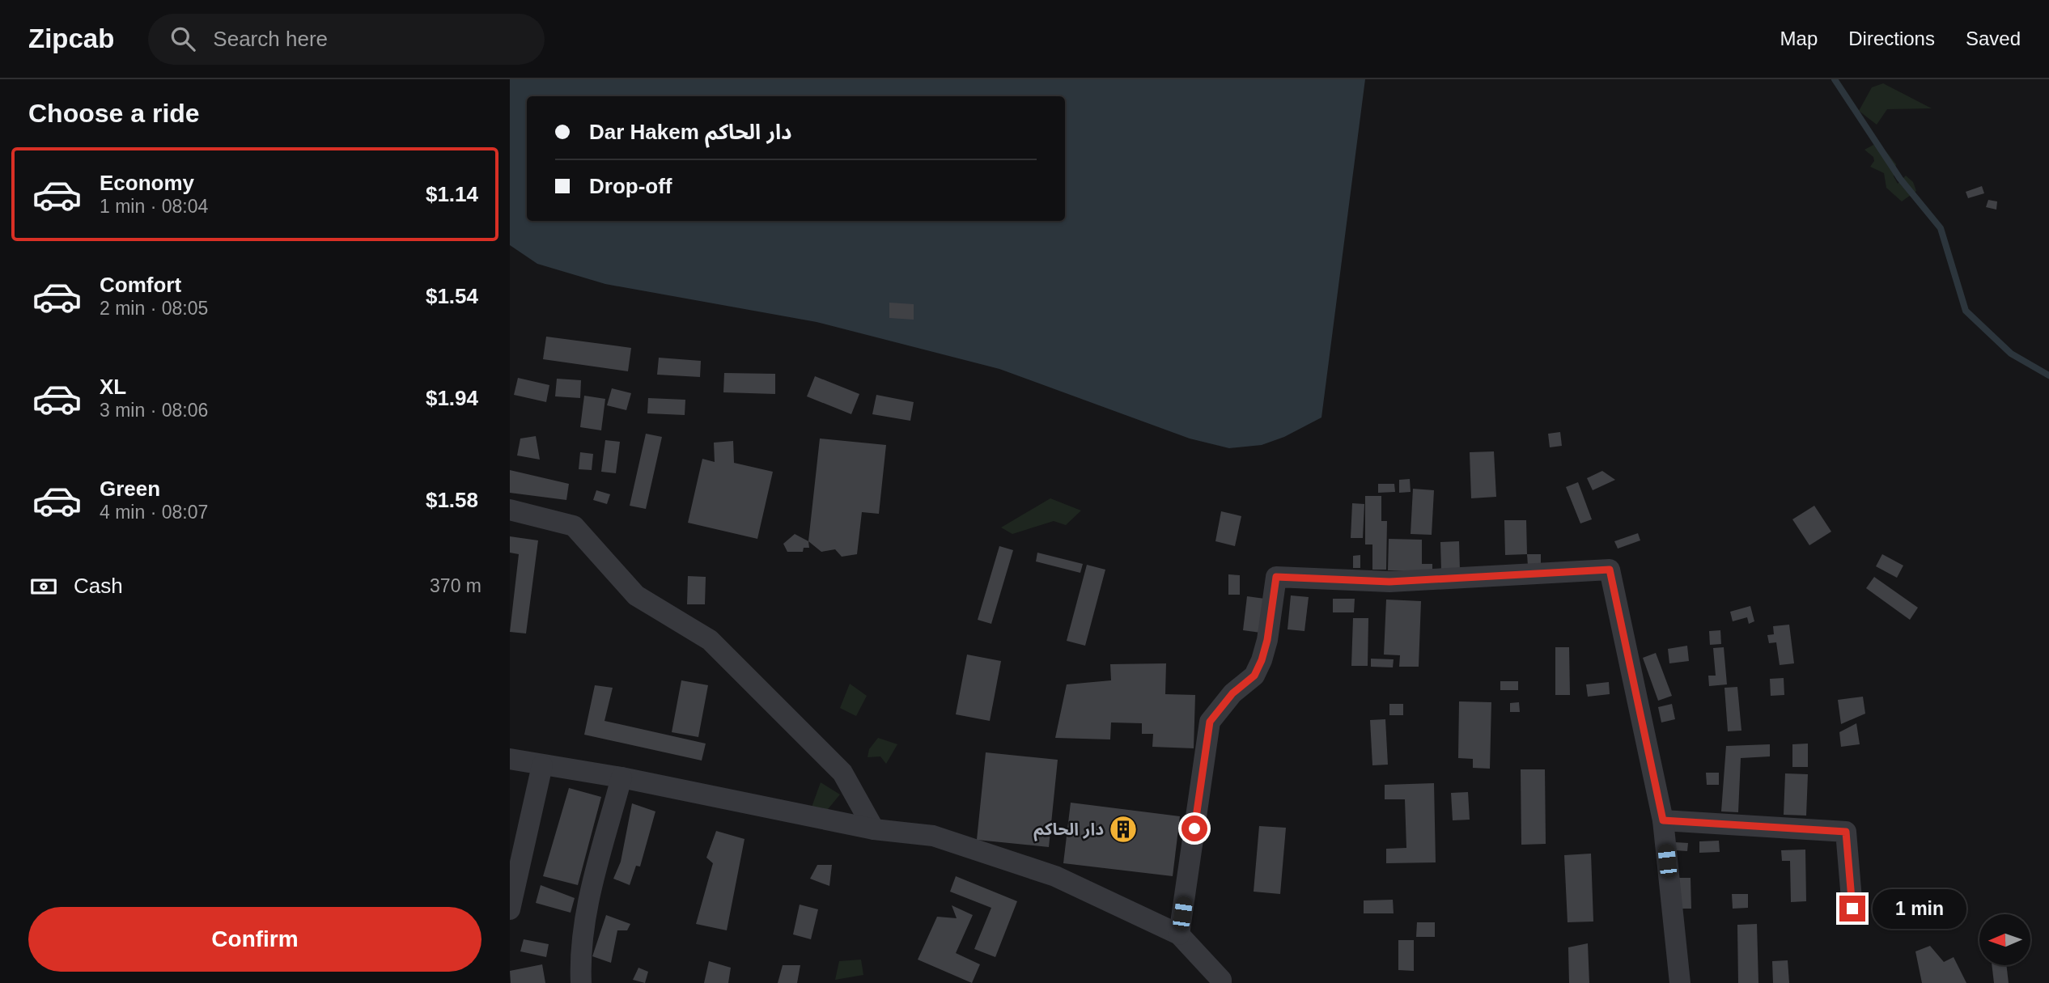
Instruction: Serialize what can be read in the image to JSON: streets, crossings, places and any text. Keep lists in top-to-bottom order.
{
  "places": {
    "building": ["دار الحاكم"]
  },
  "north": "left",
  "page": {
    "header": "Zipcab",
    "search": "Search here",
    "nav": ["Map", "Directions", "Saved"],
    "heading": "Choose a ride",
    "banner": ["Dar Hakem دار الحاكم", "Drop-off"],
    "list": [
      {
        "name": "Economy",
        "note": "1 min · 08:04",
        "value": "$1.14"
      },
      {
        "name": "Comfort",
        "note": "2 min · 08:05",
        "value": "$1.54"
      },
      {
        "name": "XL",
        "note": "3 min · 08:06",
        "value": "$1.94"
      },
      {
        "name": "Green",
        "note": "4 min · 08:07",
        "value": "$1.58"
      }
    ],
    "pay": ["Cash", "370 m"],
    "bubble": "1 min",
    "buttons": "Confirm"
  }
}
